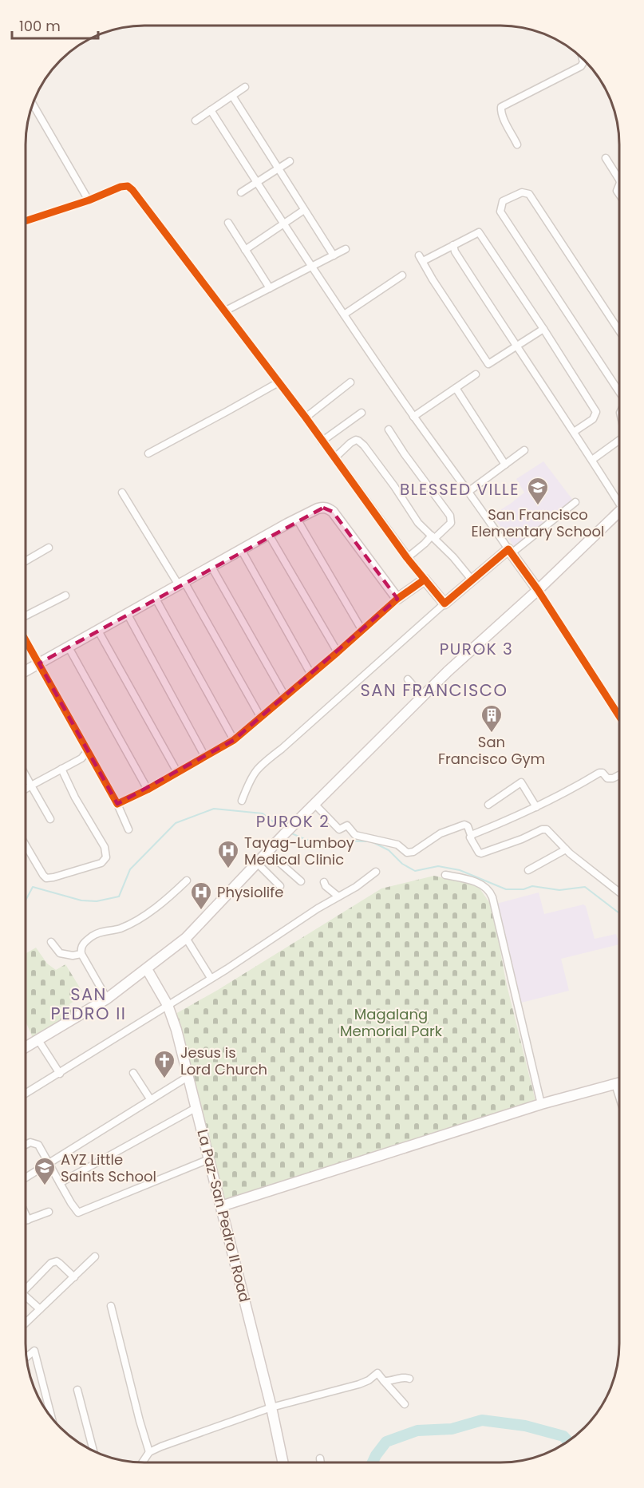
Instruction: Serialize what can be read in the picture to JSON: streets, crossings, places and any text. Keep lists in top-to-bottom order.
{
  "streets": {
    "street": ["La Paz-San Pedro II Road"]
  },
  "districts": [
    "BLESSED VILLE",
    "PUROK 3",
    "SAN FRANCISCO",
    "PUROK 2",
    "SAN PEDRO II"
  ],
  "parks": ["Magalang Memorial Park"],
  "places": {
    "school or university": ["San Francisco Elementary School", "AYZ Little Saints School"],
    "building": ["San Francisco Gym"],
    "hospital": ["Tayag-Lumboy Medical Clinic", "Physiolife"],
    "church": ["Jesus is Lord Church"]
  },
  "scale_bar": "100 m"
}
